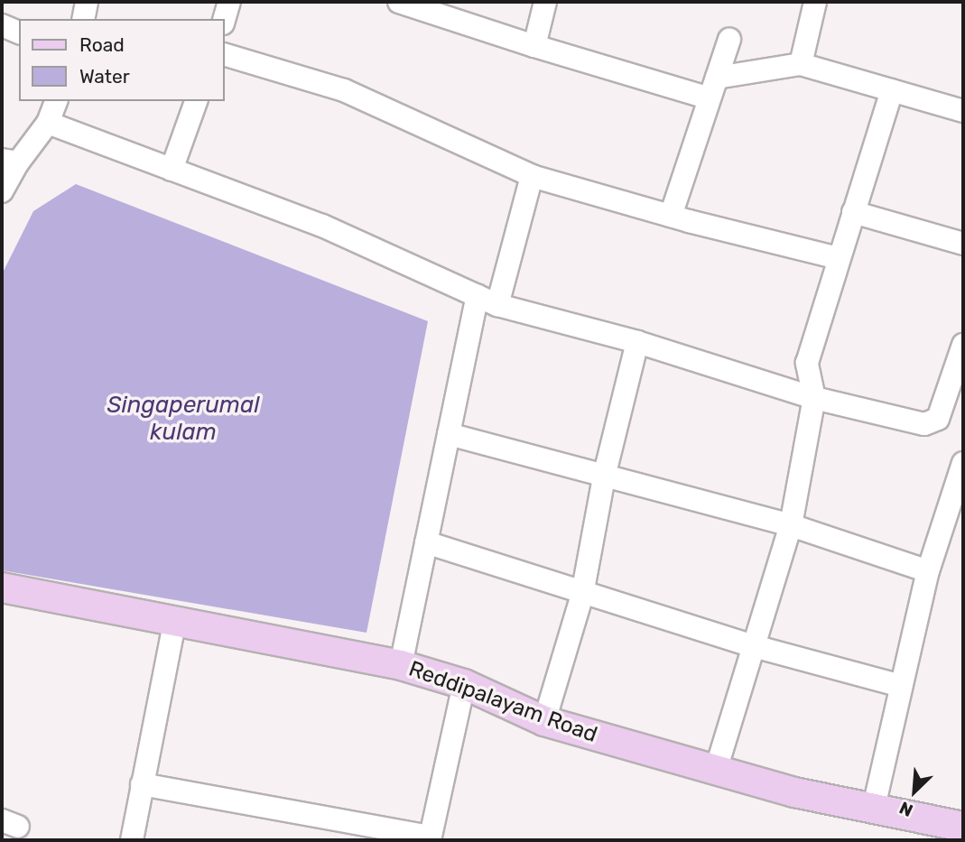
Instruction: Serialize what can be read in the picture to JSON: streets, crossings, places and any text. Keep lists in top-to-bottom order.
{
  "streets": {
    "main road": ["Reddipalayam Road"]
  },
  "water": ["Singaperumal kulam"],
  "legend": ["Road", "Water"],
  "north": "bottom left"
}
